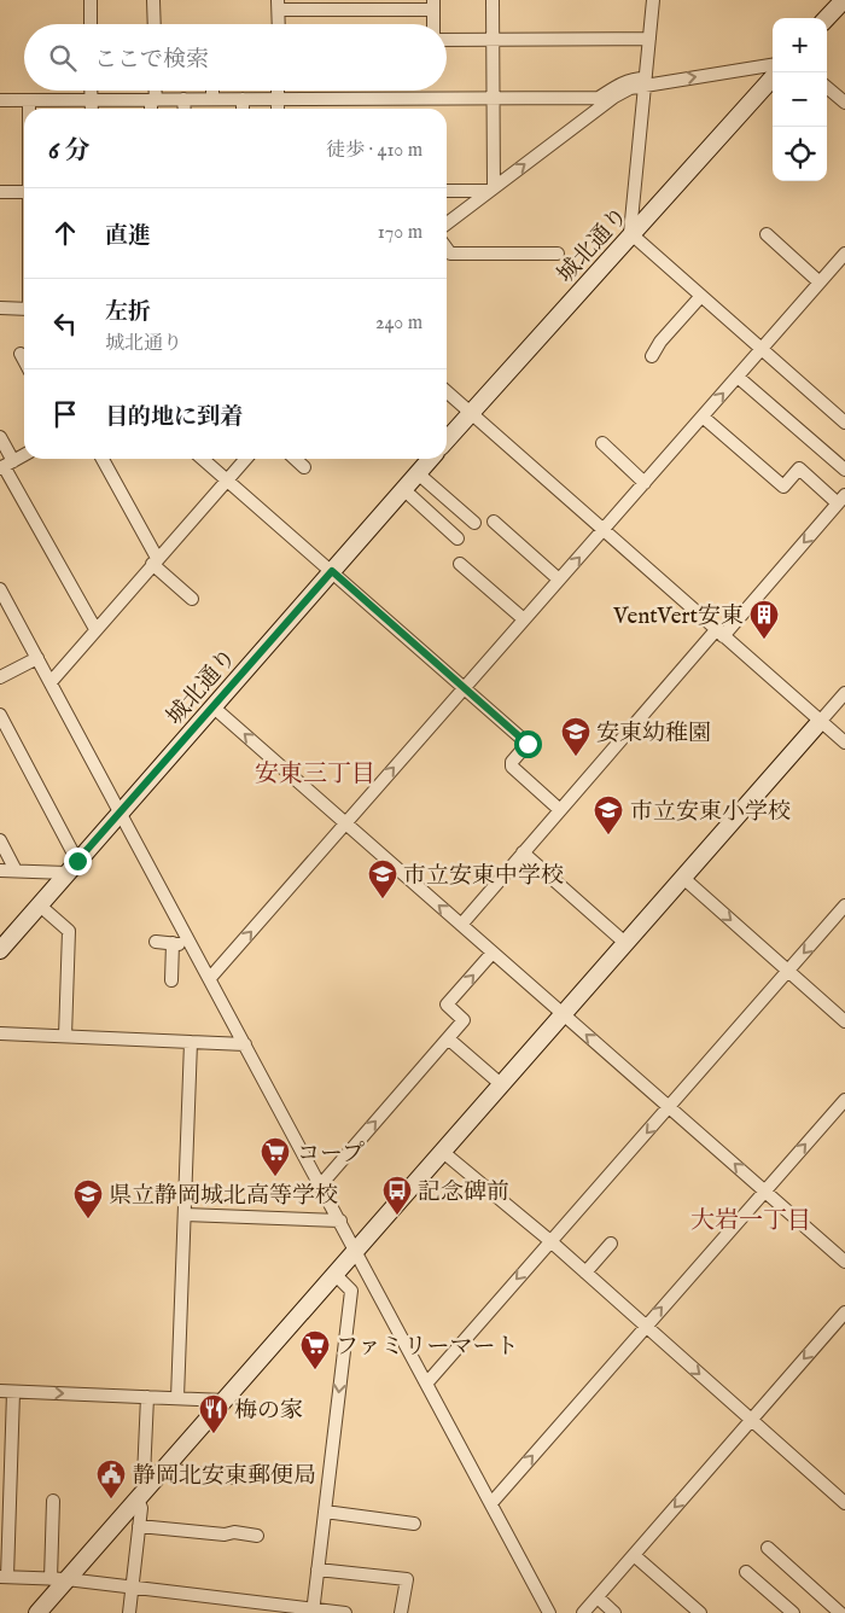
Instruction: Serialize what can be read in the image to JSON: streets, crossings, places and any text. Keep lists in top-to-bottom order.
{
  "streets": {
    "street": ["城北通り"]
  },
  "districts": ["安東三丁目", "大岩一丁目"],
  "places": {
    "building": ["VentVert安東"],
    "school or university": [
      "安東幼稚園",
      "市立安東小学校",
      "市立安東中学校",
      "県立静岡城北高等学校"
    ],
    "supermarket": ["コープ", "ファミリーマート"],
    "bus stop": ["記念碑前"],
    "restaurant": ["梅の家"],
    "public building": ["静岡北安東郵便局"]
  },
  "page": {
    "map_buttons": ["+", "−"],
    "search": "ここで検索",
    "heading": ["6 分", "徒歩 · 410 m"],
    "list": [
      ["直進", "170 m"],
      ["左折", "城北通り", "240 m"],
      "目的地に到着"
    ]
  }
}
